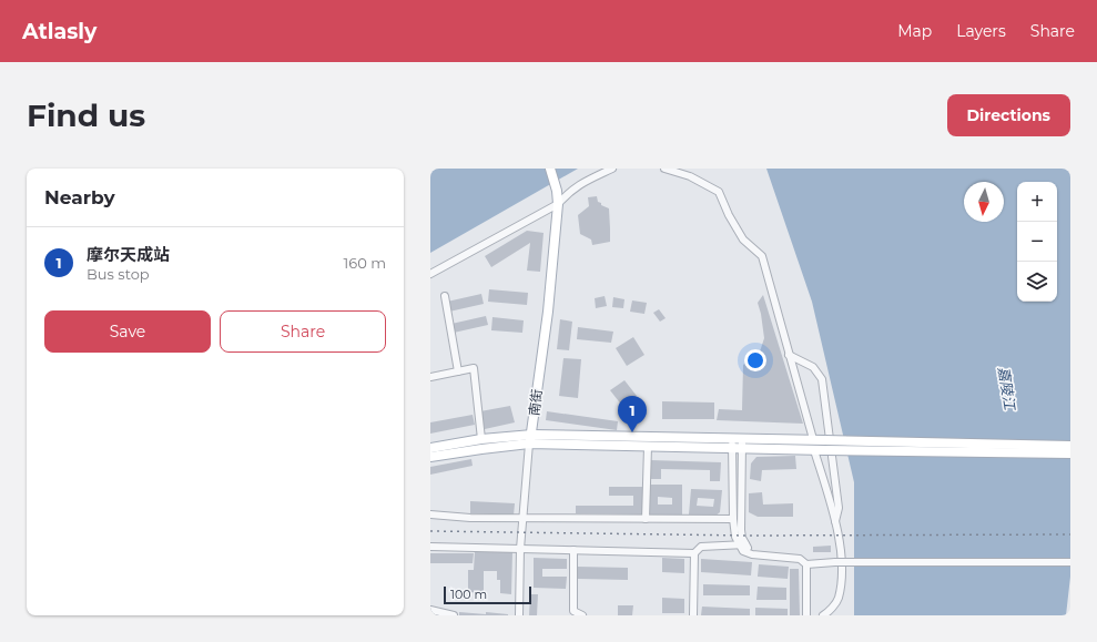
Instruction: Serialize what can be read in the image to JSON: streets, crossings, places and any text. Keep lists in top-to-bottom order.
{
  "streets": {
    "main road": ["南街"]
  },
  "water": ["嘉陵江"],
  "scale_bar": "100 m",
  "north": "bottom",
  "page": {
    "header": "Atlasly",
    "nav": ["Map", "Layers", "Share"],
    "buttons": [
      "Directions",
      ["Save", "Share"]
    ],
    "title": "Find us",
    "heading": "Nearby",
    "map_buttons": ["+", "−"],
    "list": [
      {
        "mark": "1",
        "name": "摩尔天成站",
        "note": "Bus stop",
        "value": "160 m"
      }
    ],
    "pins": "1",
    "scale": "100 m"
  }
}
